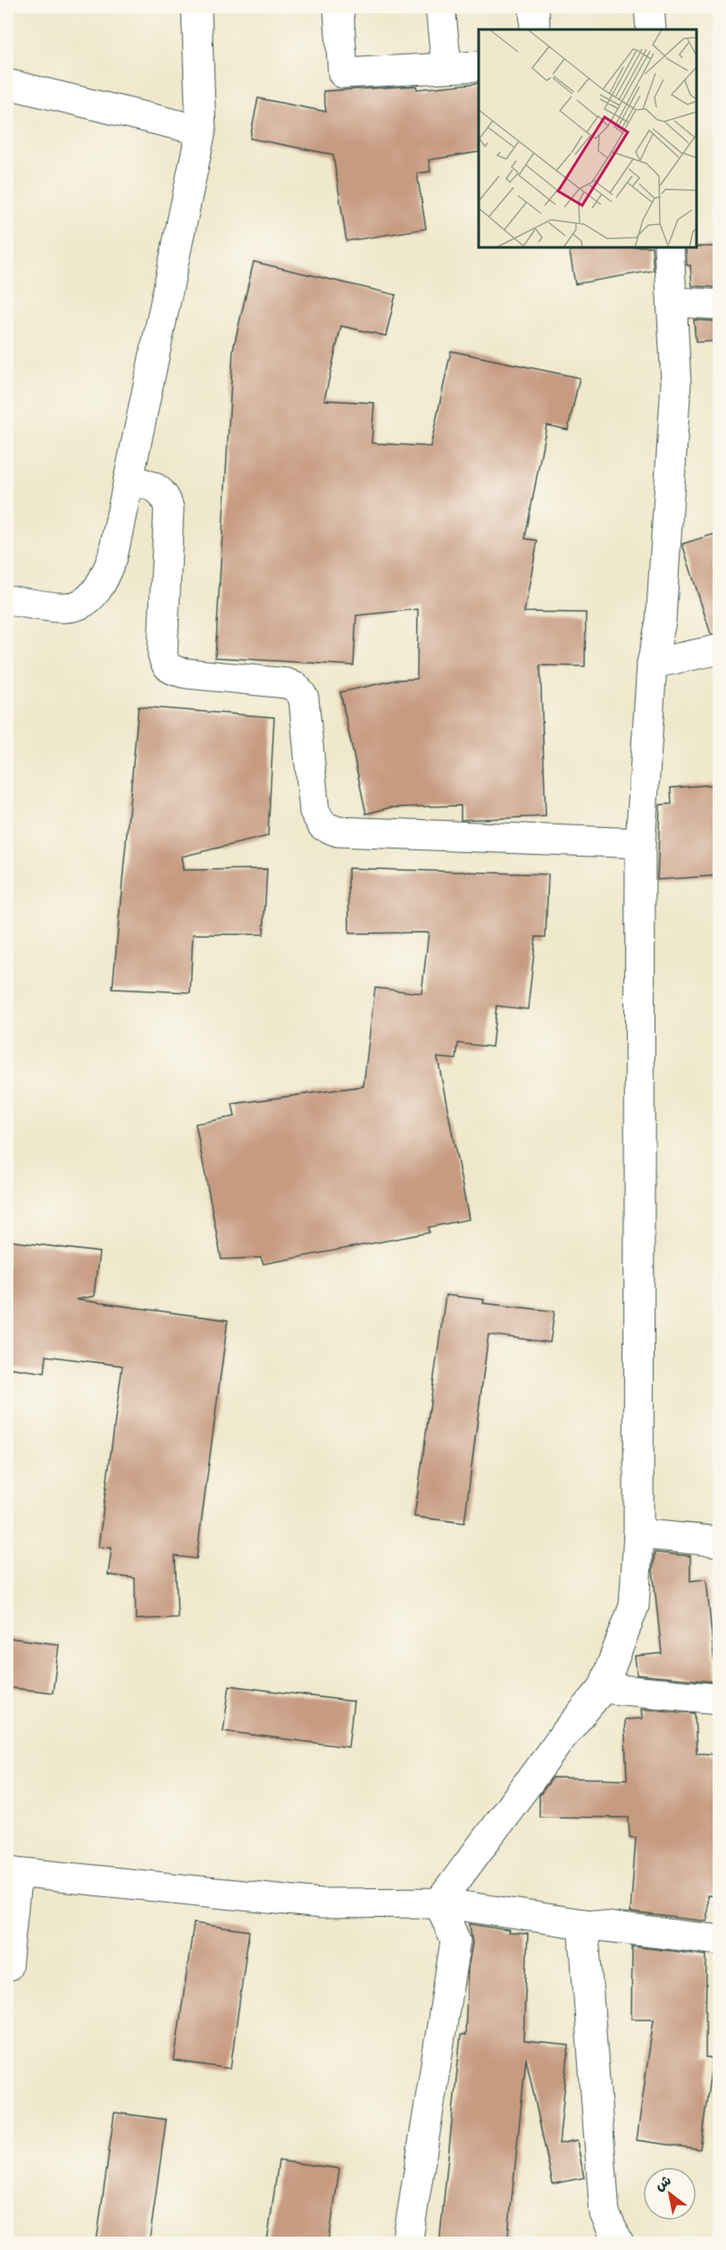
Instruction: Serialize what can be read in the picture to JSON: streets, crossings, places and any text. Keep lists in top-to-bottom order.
{
  "north": "top left"
}
